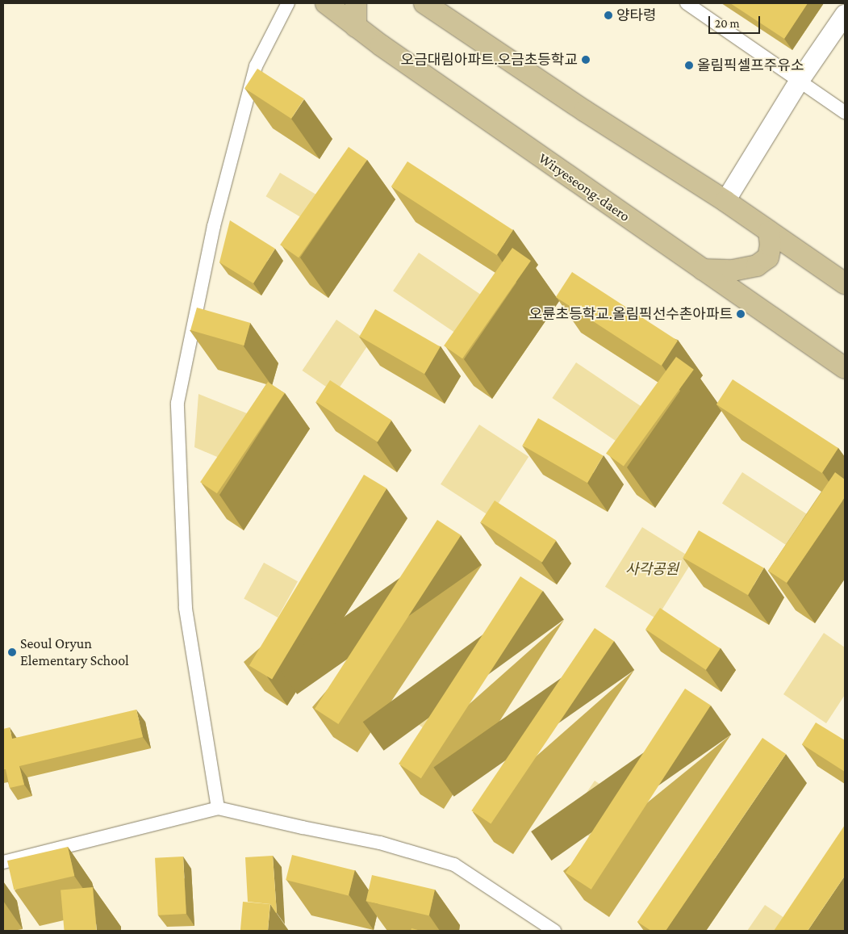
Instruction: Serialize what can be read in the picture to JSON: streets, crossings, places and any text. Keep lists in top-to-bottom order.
{
  "streets": {
    "main road": ["Wiryeseong-daero"]
  },
  "parks": ["사각공원"],
  "places": [
    "양타령",
    "오금대림아파트.오금초등학교",
    "올림픽셀프주유소",
    "오륜초등학교.올림픽선수촌아파트",
    "Seoul Oryun Elementary School"
  ],
  "scale_bar": "20 m"
}
